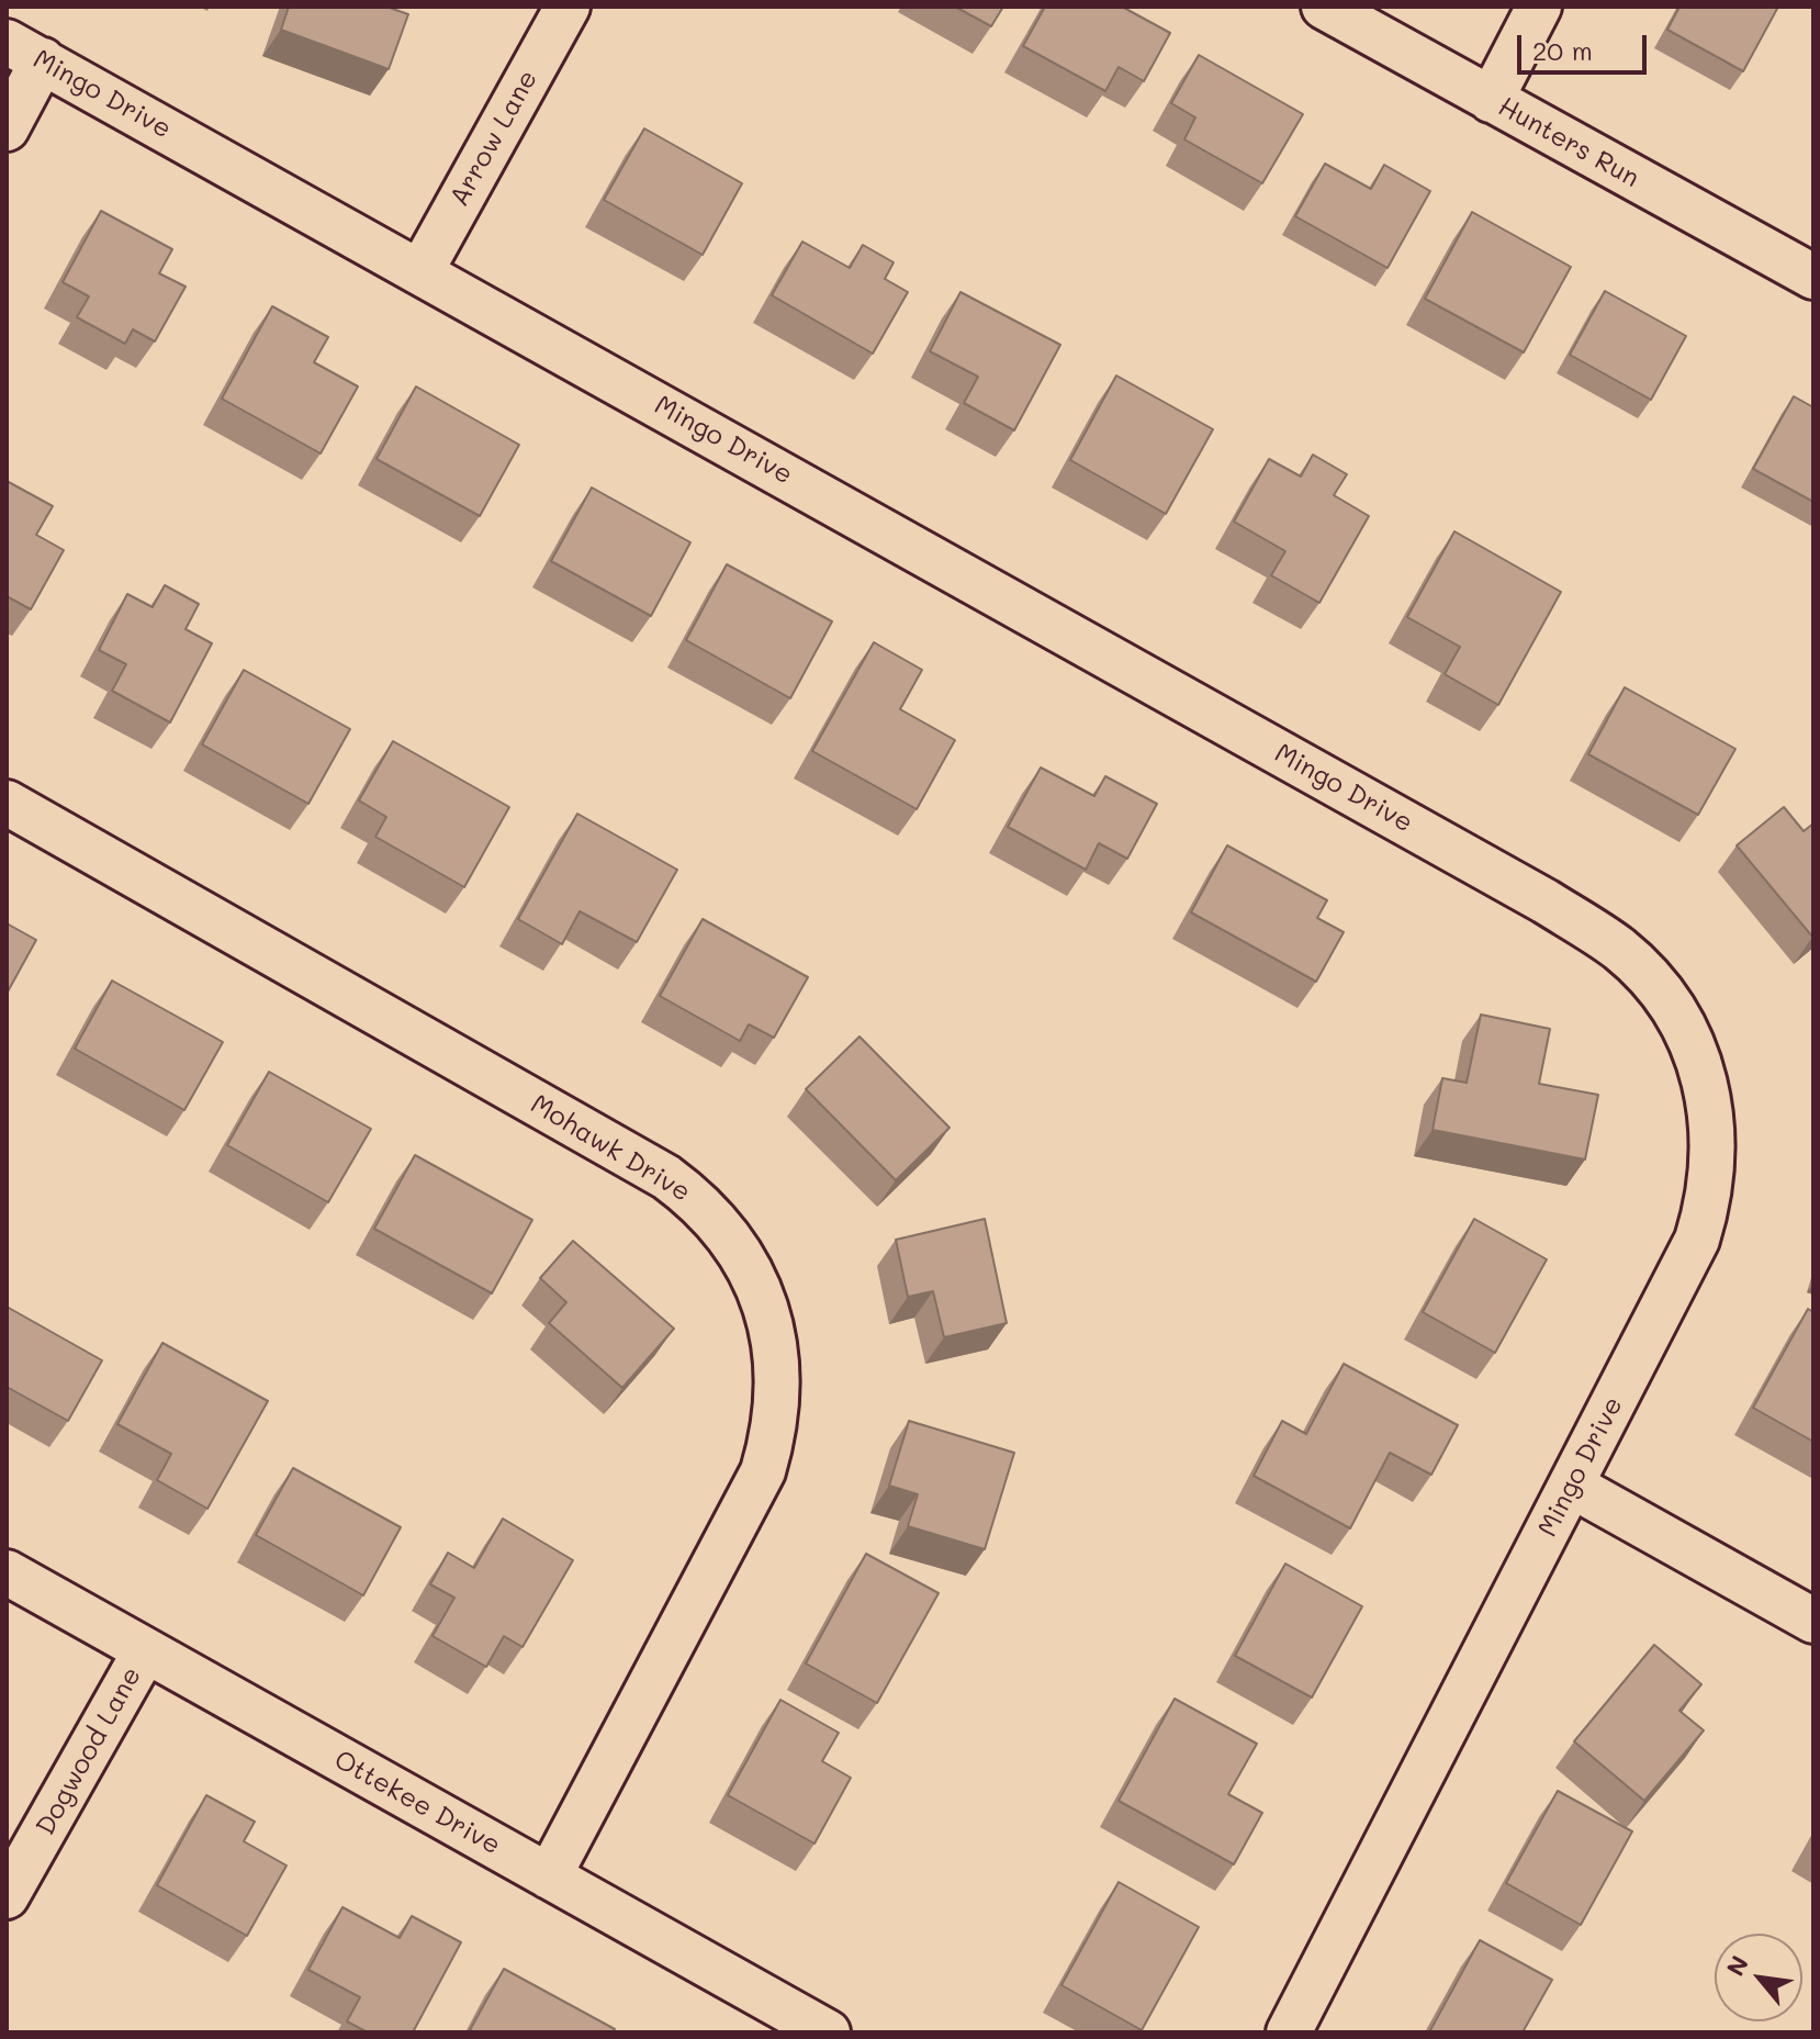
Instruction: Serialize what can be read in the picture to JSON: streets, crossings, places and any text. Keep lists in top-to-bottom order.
{
  "streets": {
    "street": [
      "Mingo Drive",
      "Arrow Lane",
      "Hunters Run",
      "Mohawk Drive",
      "Dogwood Lane",
      "Ottekee Drive"
    ]
  },
  "crossings": [
    ["Mingo Drive", "Arrow Lane"],
    ["Mohawk Drive", "Ottekee Drive"],
    ["Dogwood Lane", "Ottekee Drive"]
  ],
  "scale_bar": "20 m",
  "north": "top left"
}
